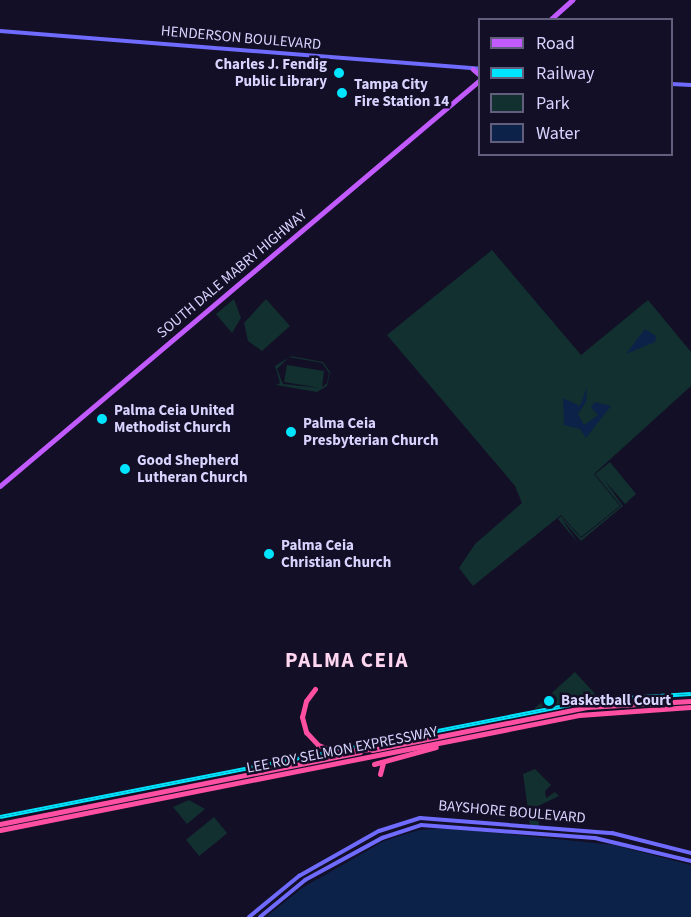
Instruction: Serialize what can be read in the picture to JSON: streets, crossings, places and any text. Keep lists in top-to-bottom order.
{
  "streets": {
    "highway": ["LEE ROY SELMON EXPRESSWAY"],
    "main road": ["HENDERSON BOULEVARD", "SOUTH DALE MABRY HIGHWAY", "BAYSHORE BOULEVARD"]
  },
  "districts": ["PALMA CEIA"],
  "places": [
    "Charles J. Fendig Public Library",
    "Tampa City Fire Station 14",
    "Palma Ceia United Methodist Church",
    "Palma Ceia Presbyterian Church",
    "Good Shepherd Lutheran Church",
    "Palma Ceia Christian Church",
    "Basketball Court"
  ],
  "legend": [
    "Road",
    "Railway",
    "Park",
    "Water"
  ]
}
